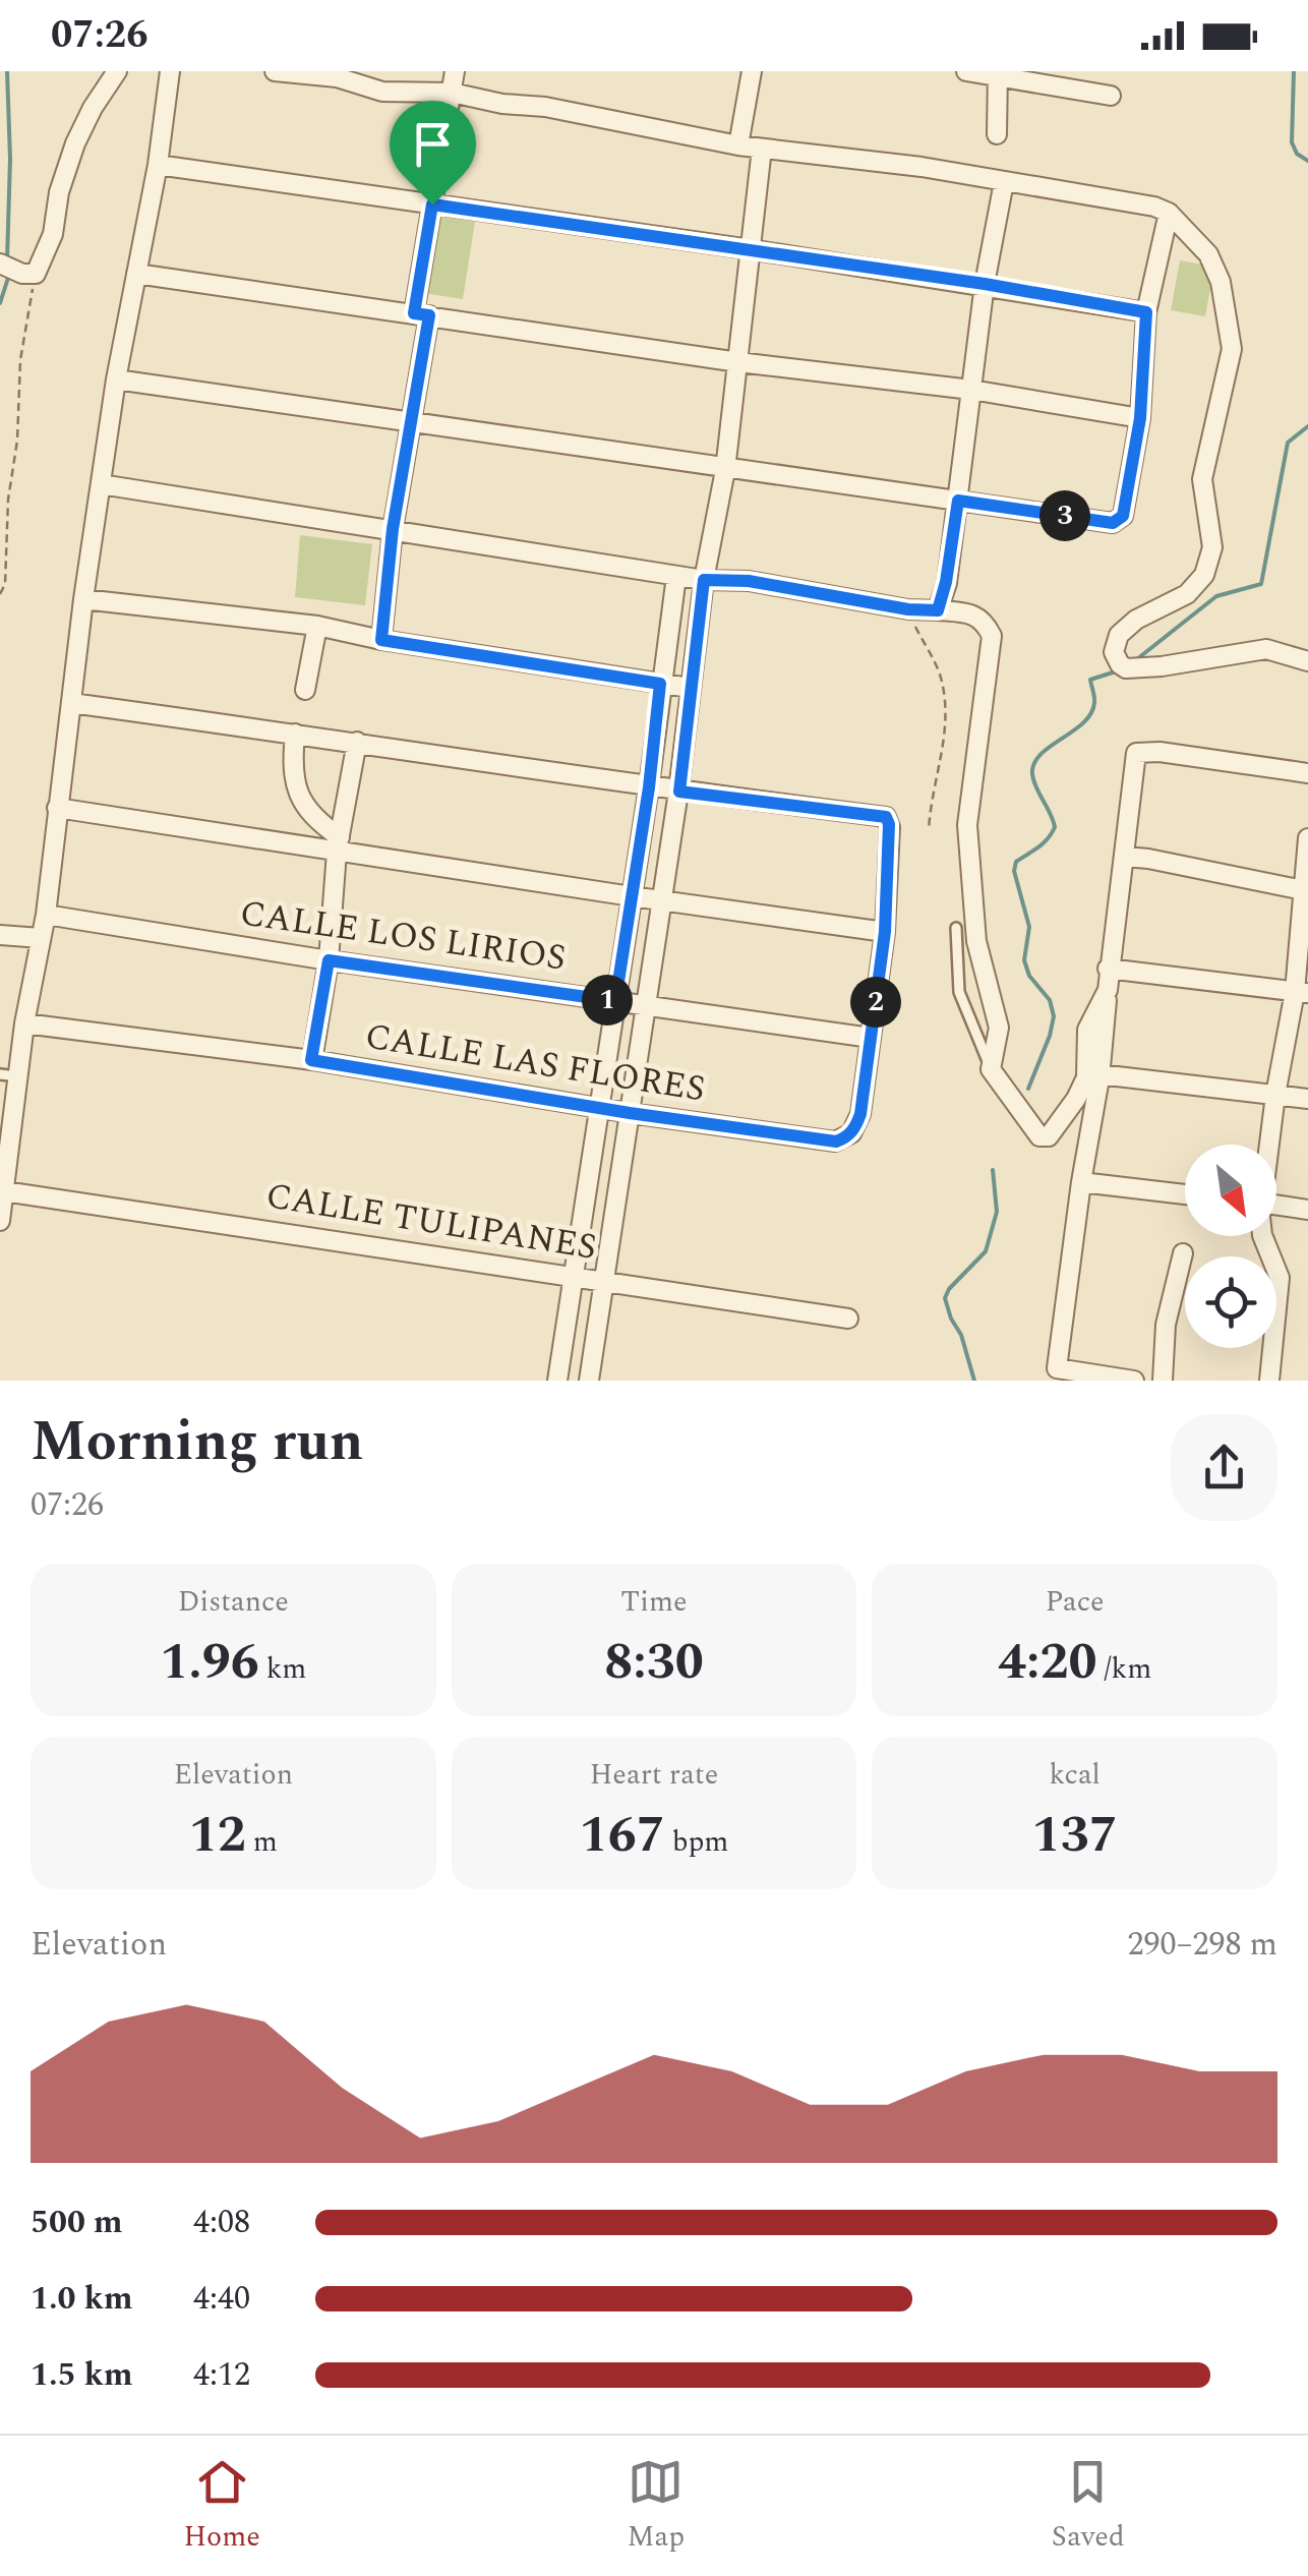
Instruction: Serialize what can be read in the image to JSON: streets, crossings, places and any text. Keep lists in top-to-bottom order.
{
  "streets": {
    "street": ["CALLE LOS LIRIOS", "CALLE LAS FLORES", "CALLE TULIPANES"]
  },
  "crossings": [
    ["CALLE LOS LIRIOS", "CALLE LAS FLORES"]
  ],
  "north": "bottom right",
  "page": {
    "status": "07:26",
    "pins": ["3", "1", "2"],
    "heading": ["Morning run", "07:26"],
    "stats": [
      ["Distance", "1.96 km"],
      ["Time", "8:30"],
      ["Pace", "4:20 /km"],
      ["Elevation", "12 m"],
      ["Heart rate", "167 bpm"],
      ["kcal", "137"]
    ],
    "chart": ["Elevation", "290–298 m"],
    "list": [
      {
        "name": "500 m",
        "note": "4:08"
      },
      {
        "name": "1.0 km",
        "note": "4:40"
      },
      {
        "name": "1.5 km",
        "note": "4:12"
      }
    ],
    "tabs": ["Home", "Map", "Saved"]
  }
}
